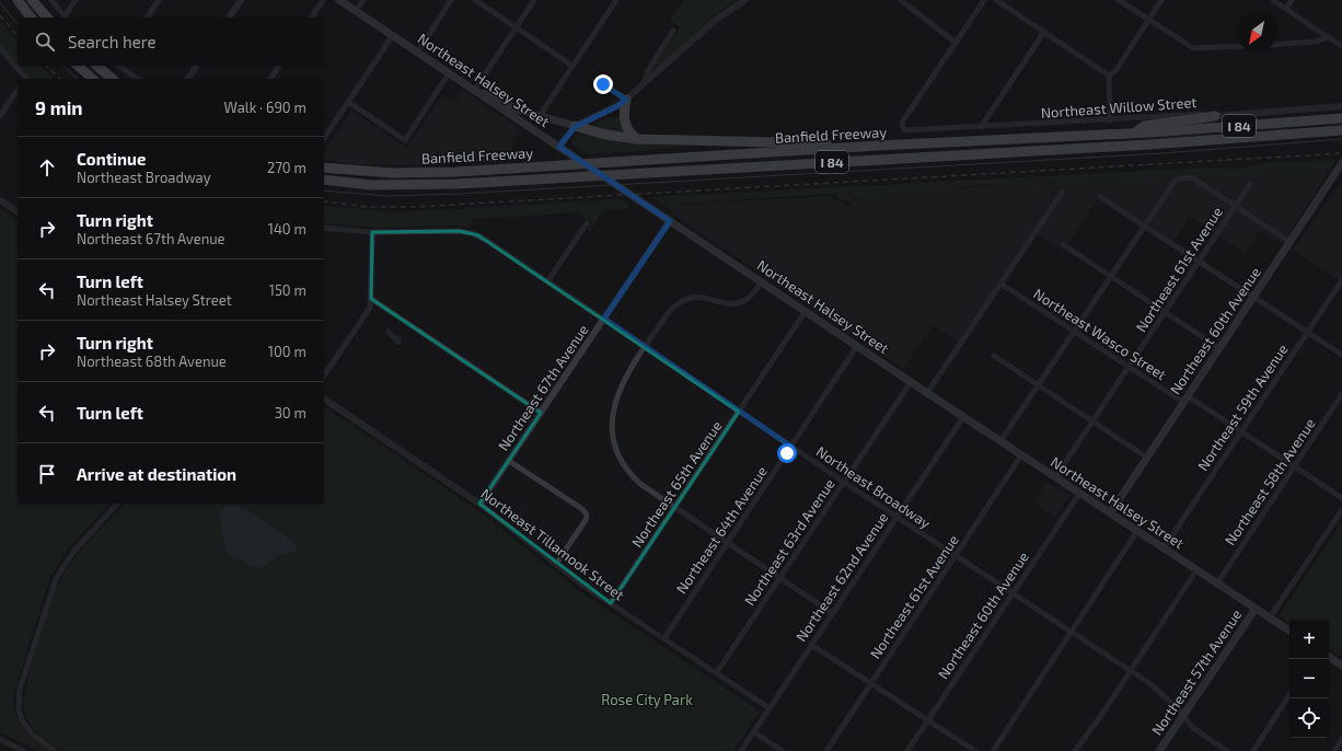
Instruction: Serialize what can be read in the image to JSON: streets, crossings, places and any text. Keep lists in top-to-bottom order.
{
  "streets": {
    "highway": ["I 84", "Banfield Freeway"],
    "main road": ["Northeast Halsey Street", "Northeast 60th Avenue", "Northeast 57th Avenue"],
    "street": [
      "Northeast Willow Street",
      "Northeast 61st Avenue",
      "Northeast Wasco Street",
      "Northeast 67th Avenue",
      "Northeast 59th Avenue",
      "Northeast 58th Avenue",
      "Northeast 65th Avenue",
      "Northeast Broadway",
      "Northeast 64th Avenue",
      "Northeast 63rd Avenue",
      "Northeast Tillamook Street",
      "Northeast 62nd Avenue"
    ]
  },
  "crossings": [
    ["Northeast Halsey Street", "Northeast 61st Avenue"],
    ["Northeast Halsey Street", "Northeast 60th Avenue"],
    ["Northeast Halsey Street", "Northeast 67th Avenue"],
    ["Northeast Halsey Street", "Northeast 59th Avenue"],
    ["Northeast Halsey Street", "Northeast 58th Avenue"],
    ["Northeast Halsey Street", "Northeast 65th Avenue"],
    ["Northeast Halsey Street", "Northeast 64th Avenue"],
    ["Northeast Halsey Street", "Northeast 63rd Avenue"],
    ["Northeast Halsey Street", "Northeast 62nd Avenue"],
    ["Northeast Halsey Street", "Northeast 57th Avenue"],
    ["Northeast 61st Avenue", "Northeast Wasco Street"],
    ["Northeast 61st Avenue", "Northeast Broadway"],
    ["Northeast 60th Avenue", "Northeast Wasco Street"],
    ["Northeast 60th Avenue", "Northeast Broadway"],
    ["Northeast Wasco Street", "Northeast 59th Avenue"],
    ["Northeast Wasco Street", "Northeast 58th Avenue"],
    ["Northeast 67th Avenue", "Northeast Broadway"],
    ["Northeast 67th Avenue", "Northeast Tillamook Street"],
    ["Northeast 65th Avenue", "Northeast Broadway"],
    ["Northeast 65th Avenue", "Northeast Tillamook Street"],
    ["Northeast Broadway", "Northeast 64th Avenue"],
    ["Northeast Broadway", "Northeast 63rd Avenue"],
    ["Northeast Broadway", "Northeast 62nd Avenue"],
    ["Northeast Broadway", "Northeast 57th Avenue"],
    ["Northeast 64th Avenue", "Northeast Tillamook Street"],
    ["Northeast 63rd Avenue", "Northeast Tillamook Street"],
    ["Northeast Tillamook Street", "Northeast 62nd Avenue"]
  ],
  "parks": ["Rose City Park"],
  "north": "bottom left",
  "page": {
    "search": "Search here",
    "heading": ["9 min", "Walk · 690 m"],
    "list": [
      ["Continue", "Northeast Broadway", "270 m"],
      ["Turn right", "Northeast 67th Avenue", "140 m"],
      ["Turn left", "Northeast Halsey Street", "150 m"],
      ["Turn right", "Northeast 68th Avenue", "100 m"],
      ["Turn left", "30 m"],
      "Arrive at destination"
    ],
    "map_buttons": ["+", "−"]
  }
}
